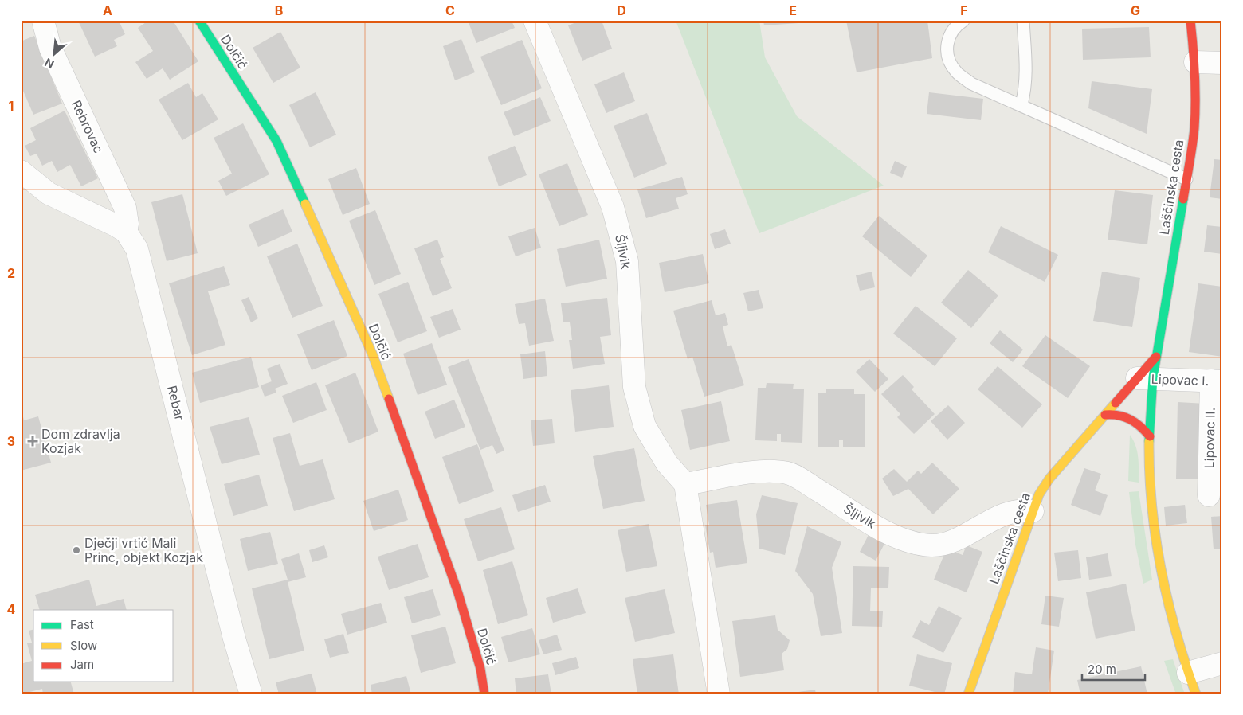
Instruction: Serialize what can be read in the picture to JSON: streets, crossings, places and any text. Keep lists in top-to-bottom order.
{
  "streets": {
    "street": [
      "Dolčić",
      "Rebrovac",
      "Laščinska cesta",
      "Šljivik",
      "Lipovac I.",
      "Rebar",
      "Lipovac II."
    ]
  },
  "crossings": [
    ["Rebrovac", "Rebar"],
    ["Laščinska cesta", "Šljivik"],
    ["Laščinska cesta", "Lipovac I."],
    ["Lipovac I.", "Lipovac II."]
  ],
  "places": {
    "health": ["Dom zdravlja Kozjak"],
    "other": ["Dječji vrtić Mali Princ, objekt Kozjak"]
  },
  "legend": ["Fast", "Slow", "Jam"],
  "scale_bar": "20 m",
  "north": "bottom left",
  "grid": {
    "columns": [
      "A",
      "B",
      "C",
      "D",
      "E",
      "F",
      "G"
    ],
    "rows": [
      "1",
      "2",
      "3",
      "4"
    ]
  }
}
